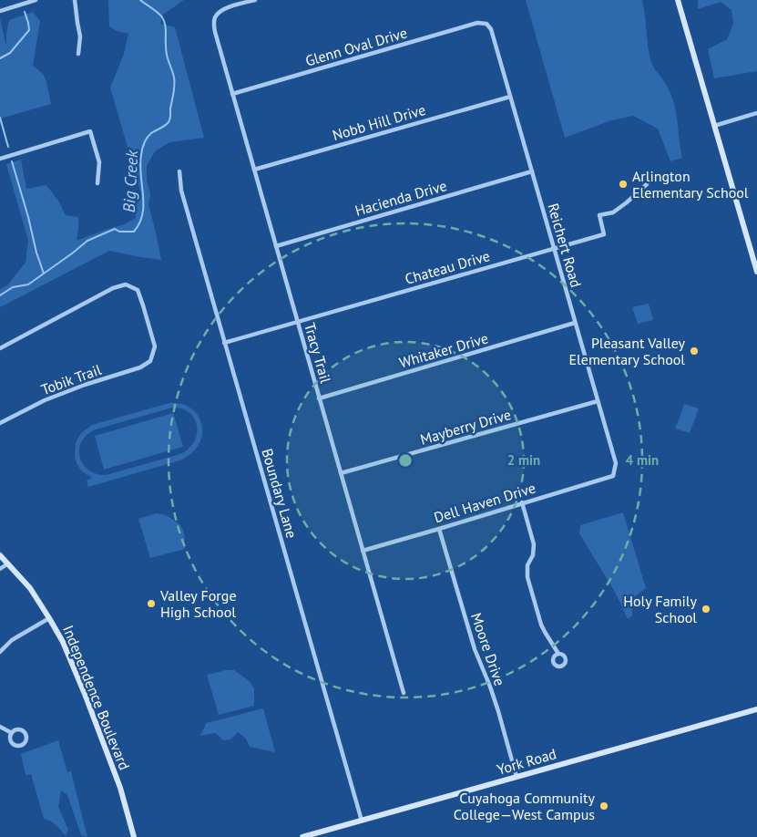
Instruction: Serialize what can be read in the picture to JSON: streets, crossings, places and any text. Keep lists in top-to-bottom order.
{
  "streets": {
    "main road": ["Independence Boulevard", "York Road"],
    "street": [
      "Glenn Oval Drive",
      "Nobb Hill Drive",
      "Hacienda Drive",
      "Reichert Road",
      "Chateau Drive",
      "Whitaker Drive",
      "Tracy Trail",
      "Tobik Trail",
      "Mayberry Drive",
      "Boundary Lane",
      "Dell Haven Drive",
      "Moore Drive"
    ]
  },
  "crossings": [
    ["Glenn Oval Drive", "Reichert Road"],
    ["Glenn Oval Drive", "Tracy Trail"],
    ["Nobb Hill Drive", "Reichert Road"],
    ["Nobb Hill Drive", "Tracy Trail"],
    ["Hacienda Drive", "Reichert Road"],
    ["Hacienda Drive", "Tracy Trail"],
    ["Reichert Road", "Chateau Drive"],
    ["Reichert Road", "Whitaker Drive"],
    ["Reichert Road", "Mayberry Drive"],
    ["Reichert Road", "Dell Haven Drive"],
    ["Chateau Drive", "Tracy Trail"],
    ["Chateau Drive", "Boundary Lane"],
    ["Whitaker Drive", "Tracy Trail"],
    ["Tracy Trail", "Mayberry Drive"],
    ["Tracy Trail", "Dell Haven Drive"],
    ["Boundary Lane", "York Road"],
    ["Dell Haven Drive", "Moore Drive"],
    ["Moore Drive", "York Road"]
  ],
  "water": ["Big Creek"],
  "places": [
    "Arlington Elementary School",
    "Pleasant Valley Elementary School",
    "Valley Forge High School",
    "Holy Family School",
    "Cuyahoga Community College—West Campus"
  ],
  "rings": ["2 min", "4 min"]
}
